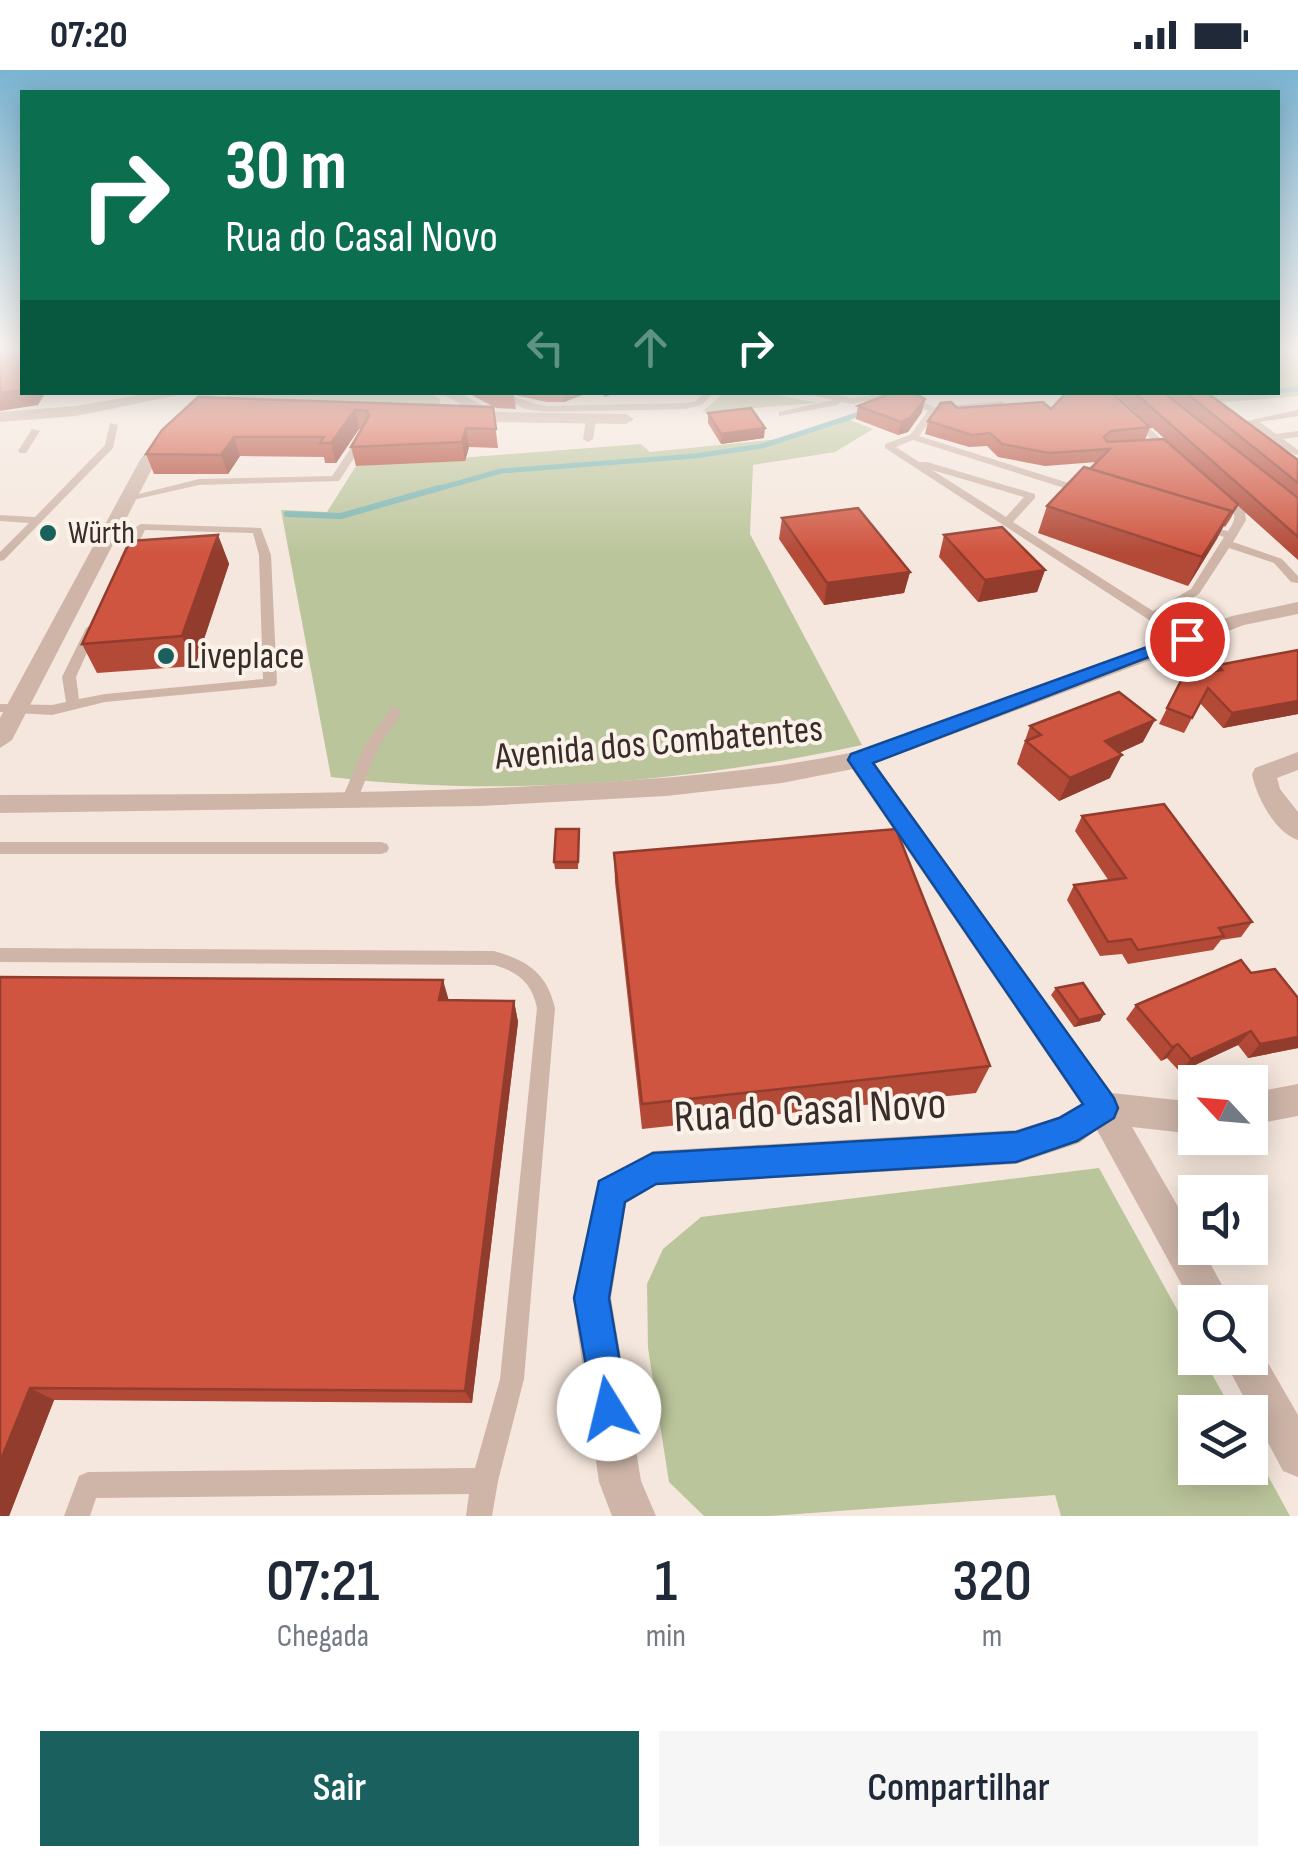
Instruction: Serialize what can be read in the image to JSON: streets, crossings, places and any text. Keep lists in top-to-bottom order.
{
  "streets": {
    "street": ["Avenida dos Combatentes", "Rua do Casal Novo"]
  },
  "places": ["Würth", "Liveplace"],
  "north": "top left",
  "page": {
    "status": "07:20",
    "turn": ["30 m", "Rua do Casal Novo"],
    "eta": [
      "07:21",
      "Chegada",
      "1",
      "min",
      "320",
      "m"
    ],
    "buttons": ["Sair", "Compartilhar"]
  }
}
